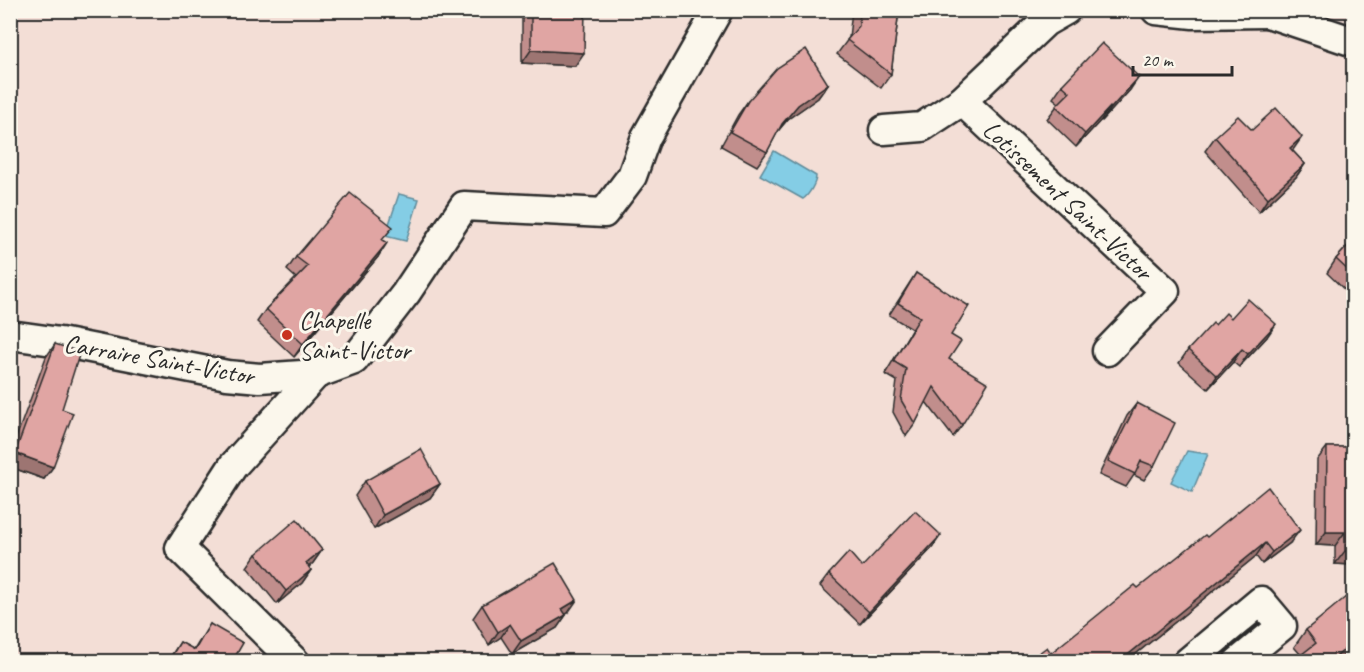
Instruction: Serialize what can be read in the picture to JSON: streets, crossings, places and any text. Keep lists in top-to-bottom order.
{
  "streets": {
    "street": ["Lotissement Saint-Victor", "Carraire Saint-Victor"]
  },
  "places": ["Chapelle Saint-Victor"],
  "scale_bar": "20 m"
}
